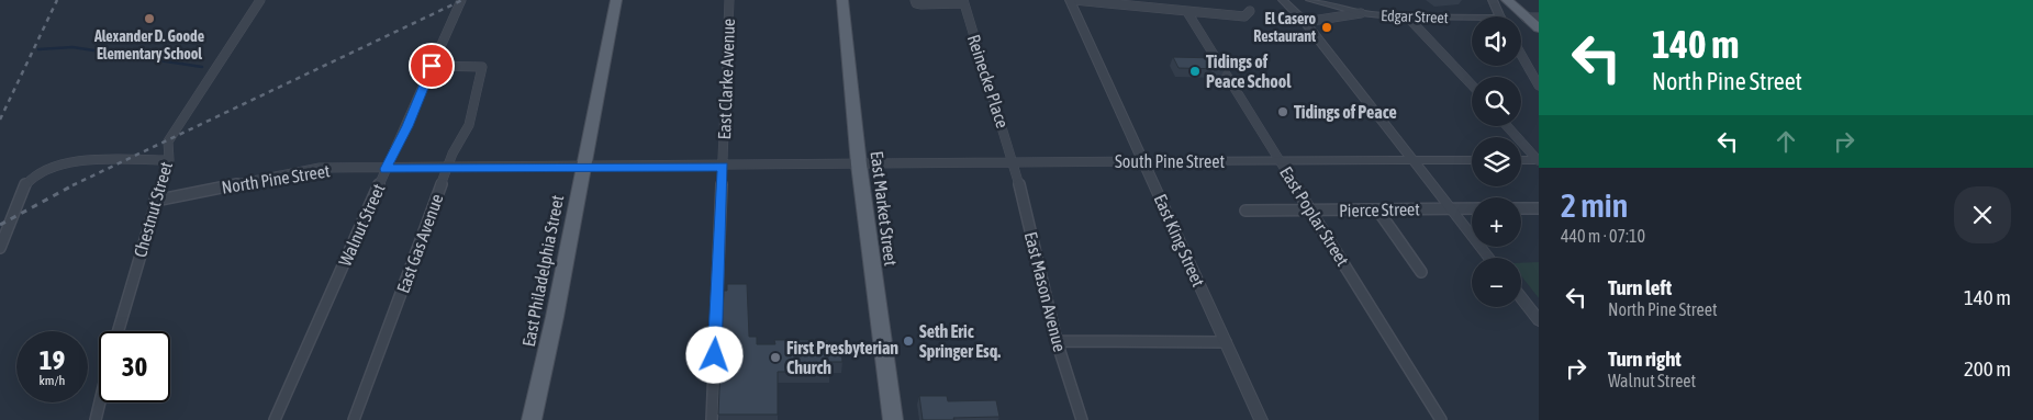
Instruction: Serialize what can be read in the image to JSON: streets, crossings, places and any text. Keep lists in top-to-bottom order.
{
  "streets": {
    "main road": ["East Market Street", "East Philadelphia Street"],
    "street": [
      "Edgar Street",
      "East Clarke Avenue",
      "Reinecke Place",
      "South Pine Street",
      "North Pine Street",
      "Chestnut Street",
      "Pierce Street",
      "East Poplar Street",
      "Walnut Street",
      "East King Street",
      "East Gas Avenue",
      "East Mason Avenue"
    ]
  },
  "crossings": [
    ["East Clarke Avenue", "North Pine Street"],
    ["Reinecke Place", "South Pine Street"],
    ["Reinecke Place", "East Mason Avenue"],
    ["South Pine Street", "North Pine Street"],
    ["South Pine Street", "East Market Street"],
    ["South Pine Street", "East Poplar Street"],
    ["South Pine Street", "East King Street"],
    ["South Pine Street", "East Mason Avenue"],
    ["North Pine Street", "East Market Street"],
    ["North Pine Street", "Chestnut Street"],
    ["North Pine Street", "Walnut Street"],
    ["North Pine Street", "East Gas Avenue"],
    ["North Pine Street", "East Philadelphia Street"],
    ["Pierce Street", "East Poplar Street"],
    ["Walnut Street", "East Gas Avenue"]
  ],
  "places": [
    "Alexander D. Goode Elementary School",
    "El Casero Restaurant",
    "Tidings of Peace School",
    "Tidings of Peace",
    "Seth Eric Springer Esq.",
    "First Presbyterian Church"
  ],
  "page": {
    "turn": ["140 m", "North Pine Street"],
    "map_buttons": ["+", "−"],
    "heading": ["2 min", "440 m · 07:10"],
    "list": [
      {
        "name": "Turn left",
        "note": "North Pine Street",
        "value": "140 m"
      },
      {
        "name": "Turn right",
        "note": "Walnut Street",
        "value": "200 m"
      }
    ],
    "speed": "19 km/h",
    "limit": "30"
  }
}
